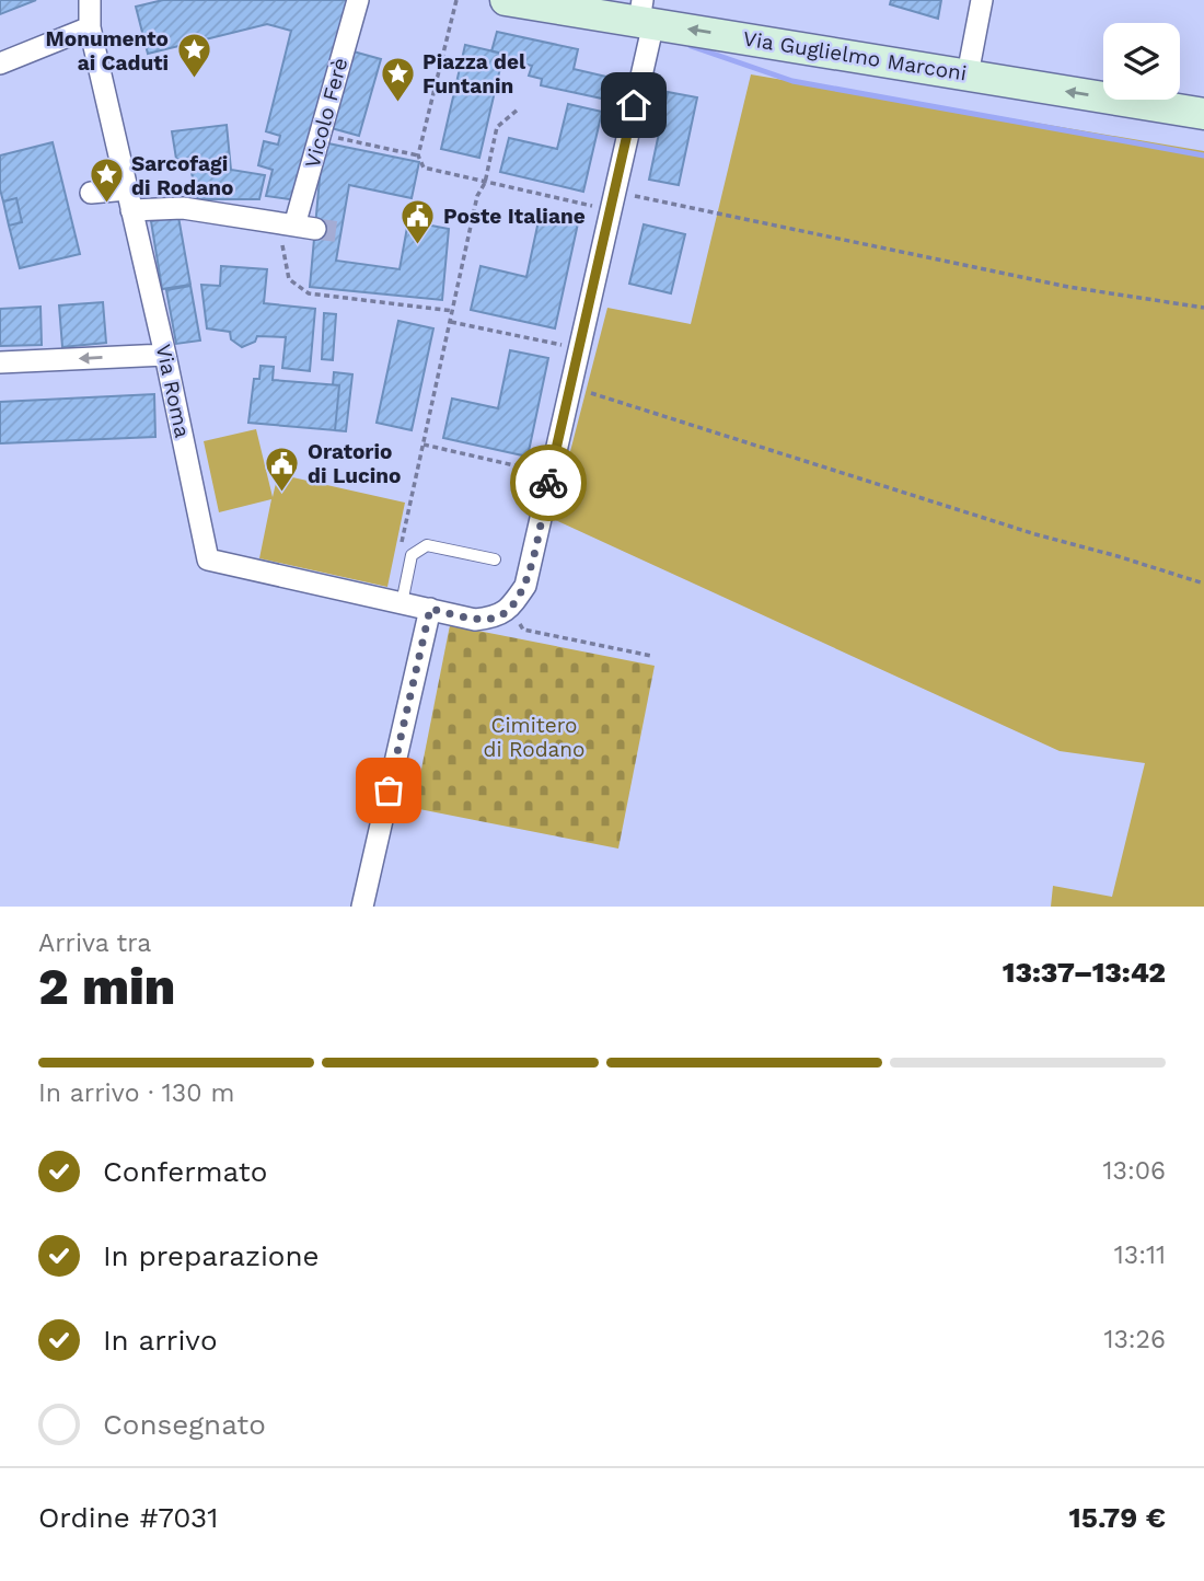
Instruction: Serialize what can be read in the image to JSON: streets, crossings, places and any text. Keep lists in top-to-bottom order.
{
  "streets": {
    "street": ["Via Guglielmo Marconi", "Vicolo Ferè", "Via Roma"]
  },
  "one_way": ["Via Guglielmo Marconi"],
  "parks": ["Cimitero di Rodano"],
  "places": {
    "place": ["Monumento ai Caduti", "Piazza del Funtanin", "Sarcofagi di Rodano"],
    "public building": ["Poste Italiane", "Oratorio di Lucino"]
  },
  "page": {
    "heading": ["2 min", "Arriva tra", "13:37–13:42"],
    "panel": ["Ordine #7031", "15.79 €"],
    "bar": "In arrivo · 130 m",
    "list": [
      ["Confermato", "13:06"],
      ["In preparazione", "13:11"],
      ["In arrivo", "13:26"],
      "Consegnato"
    ]
  }
}
